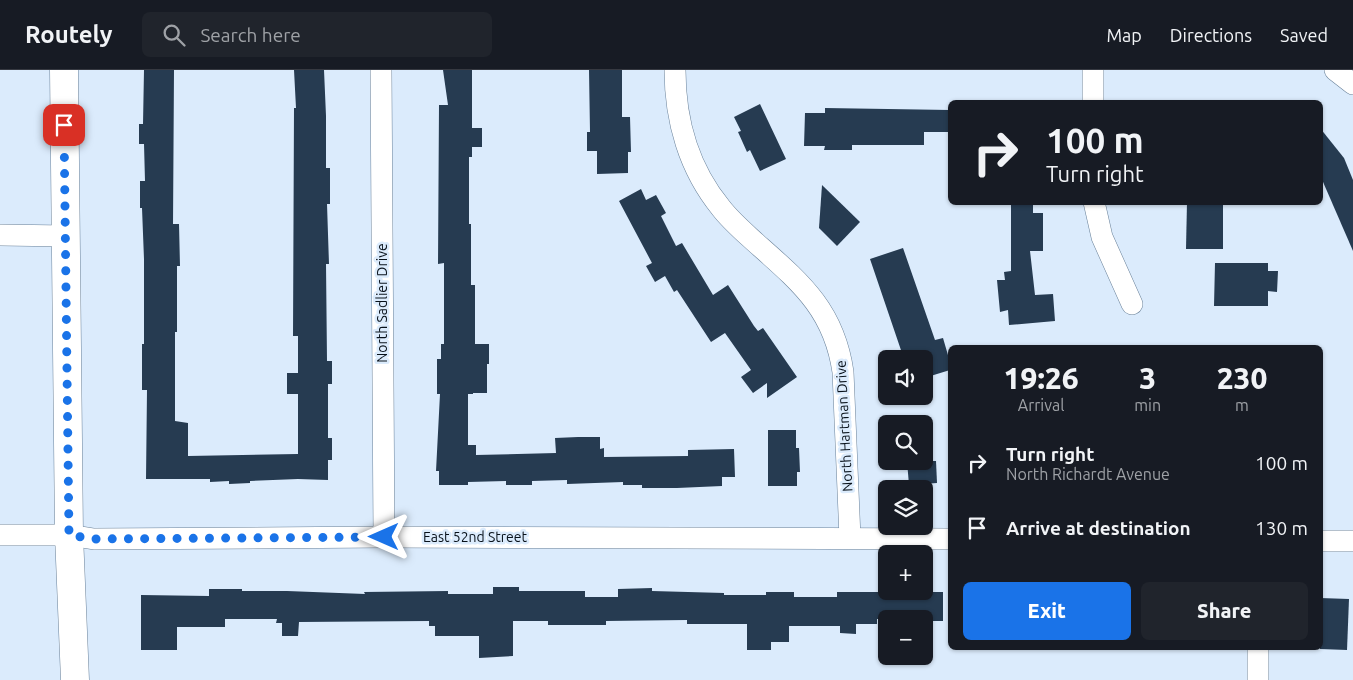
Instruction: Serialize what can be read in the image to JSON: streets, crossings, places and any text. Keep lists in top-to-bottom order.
{
  "streets": {
    "street": ["North Sadlier Drive", "North Hartman Drive", "East 52nd Street"]
  },
  "crossings": [
    ["North Sadlier Drive", "East 52nd Street"],
    ["North Hartman Drive", "East 52nd Street"]
  ],
  "page": {
    "header": "Routely",
    "search": "Search here",
    "nav": ["Map", "Directions", "Saved"],
    "turn": ["100 m", "Turn right"],
    "eta": [
      "19:26",
      "Arrival",
      "3",
      "min",
      "230",
      "m"
    ],
    "map_buttons": ["+", "−"],
    "list": [
      {
        "name": "Turn right",
        "note": "North Richardt Avenue",
        "value": "100 m"
      },
      {
        "name": "Arrive at destination",
        "value": "130 m"
      }
    ],
    "buttons": ["Exit", "Share"]
  }
}
